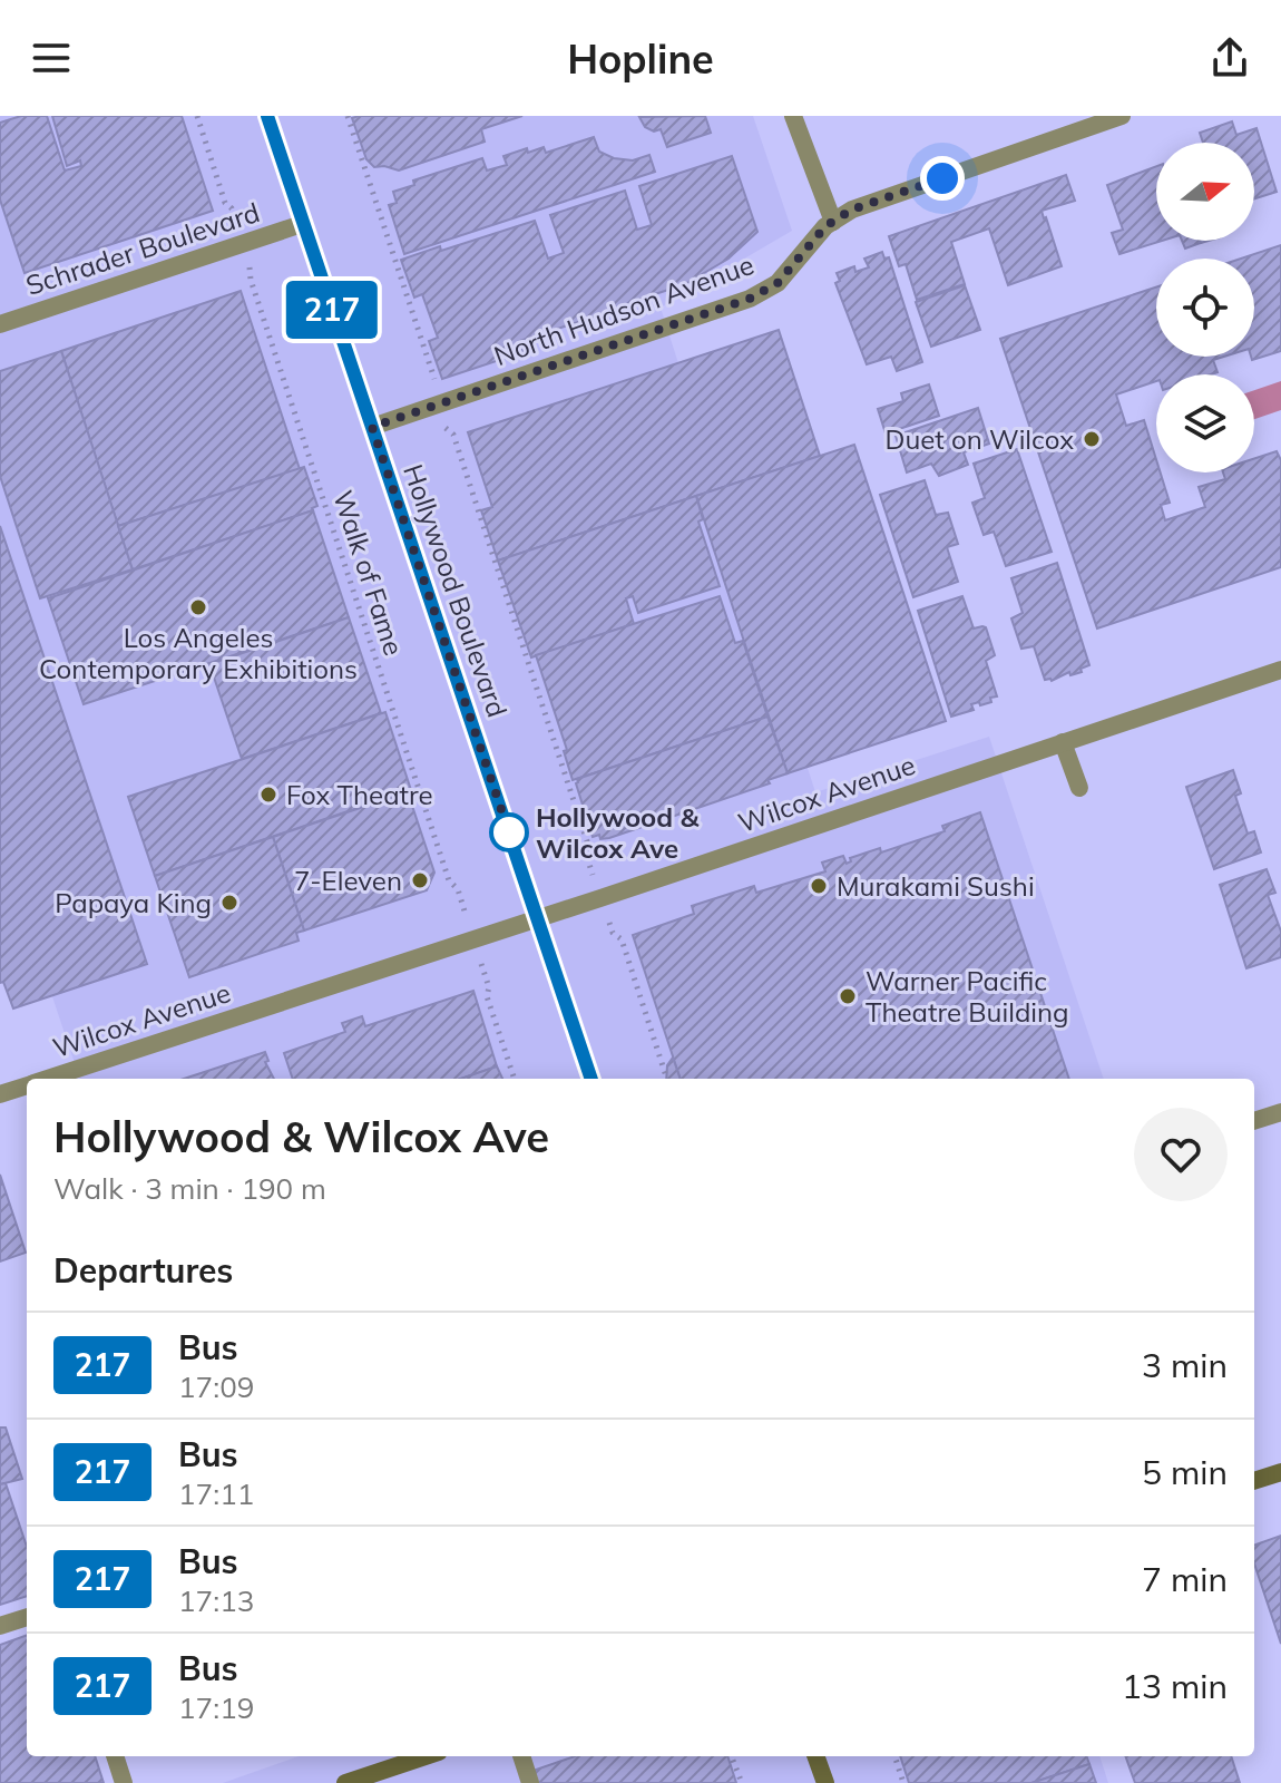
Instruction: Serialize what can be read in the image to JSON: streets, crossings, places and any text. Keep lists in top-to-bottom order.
{
  "streets": {
    "main road": ["Hollywood Boulevard"],
    "street": ["Schrader Boulevard", "North Hudson Avenue", "Wilcox Avenue"],
    "path": ["Walk of Fame"]
  },
  "crossings": [
    ["Schrader Boulevard", "Hollywood Boulevard"],
    ["North Hudson Avenue", "Hollywood Boulevard"],
    ["Hollywood Boulevard", "Wilcox Avenue"]
  ],
  "places": [
    "Duet on Wilcox",
    "Los Angeles Contemporary Exhibitions",
    "Fox Theatre",
    "Hollywood & Wilcox Ave",
    "7-Eleven",
    "Murakami Sushi",
    "Papaya King",
    "Warner Pacific Theatre Building"
  ],
  "lines": ["bus line 217"],
  "north": "right",
  "page": {
    "header": "Hopline",
    "on_map": "217",
    "heading": [
      ["Hollywood & Wilcox Ave", "Walk · 3 min · 190 m"],
      "Departures"
    ],
    "list": [
      {
        "mark": "217",
        "name": "Bus",
        "note": "17:09",
        "value": "3 min"
      },
      {
        "mark": "217",
        "name": "Bus",
        "note": "17:11",
        "value": "5 min"
      },
      {
        "mark": "217",
        "name": "Bus",
        "note": "17:13",
        "value": "7 min"
      },
      {
        "mark": "217",
        "name": "Bus",
        "note": "17:19",
        "value": "13 min"
      }
    ]
  }
}
